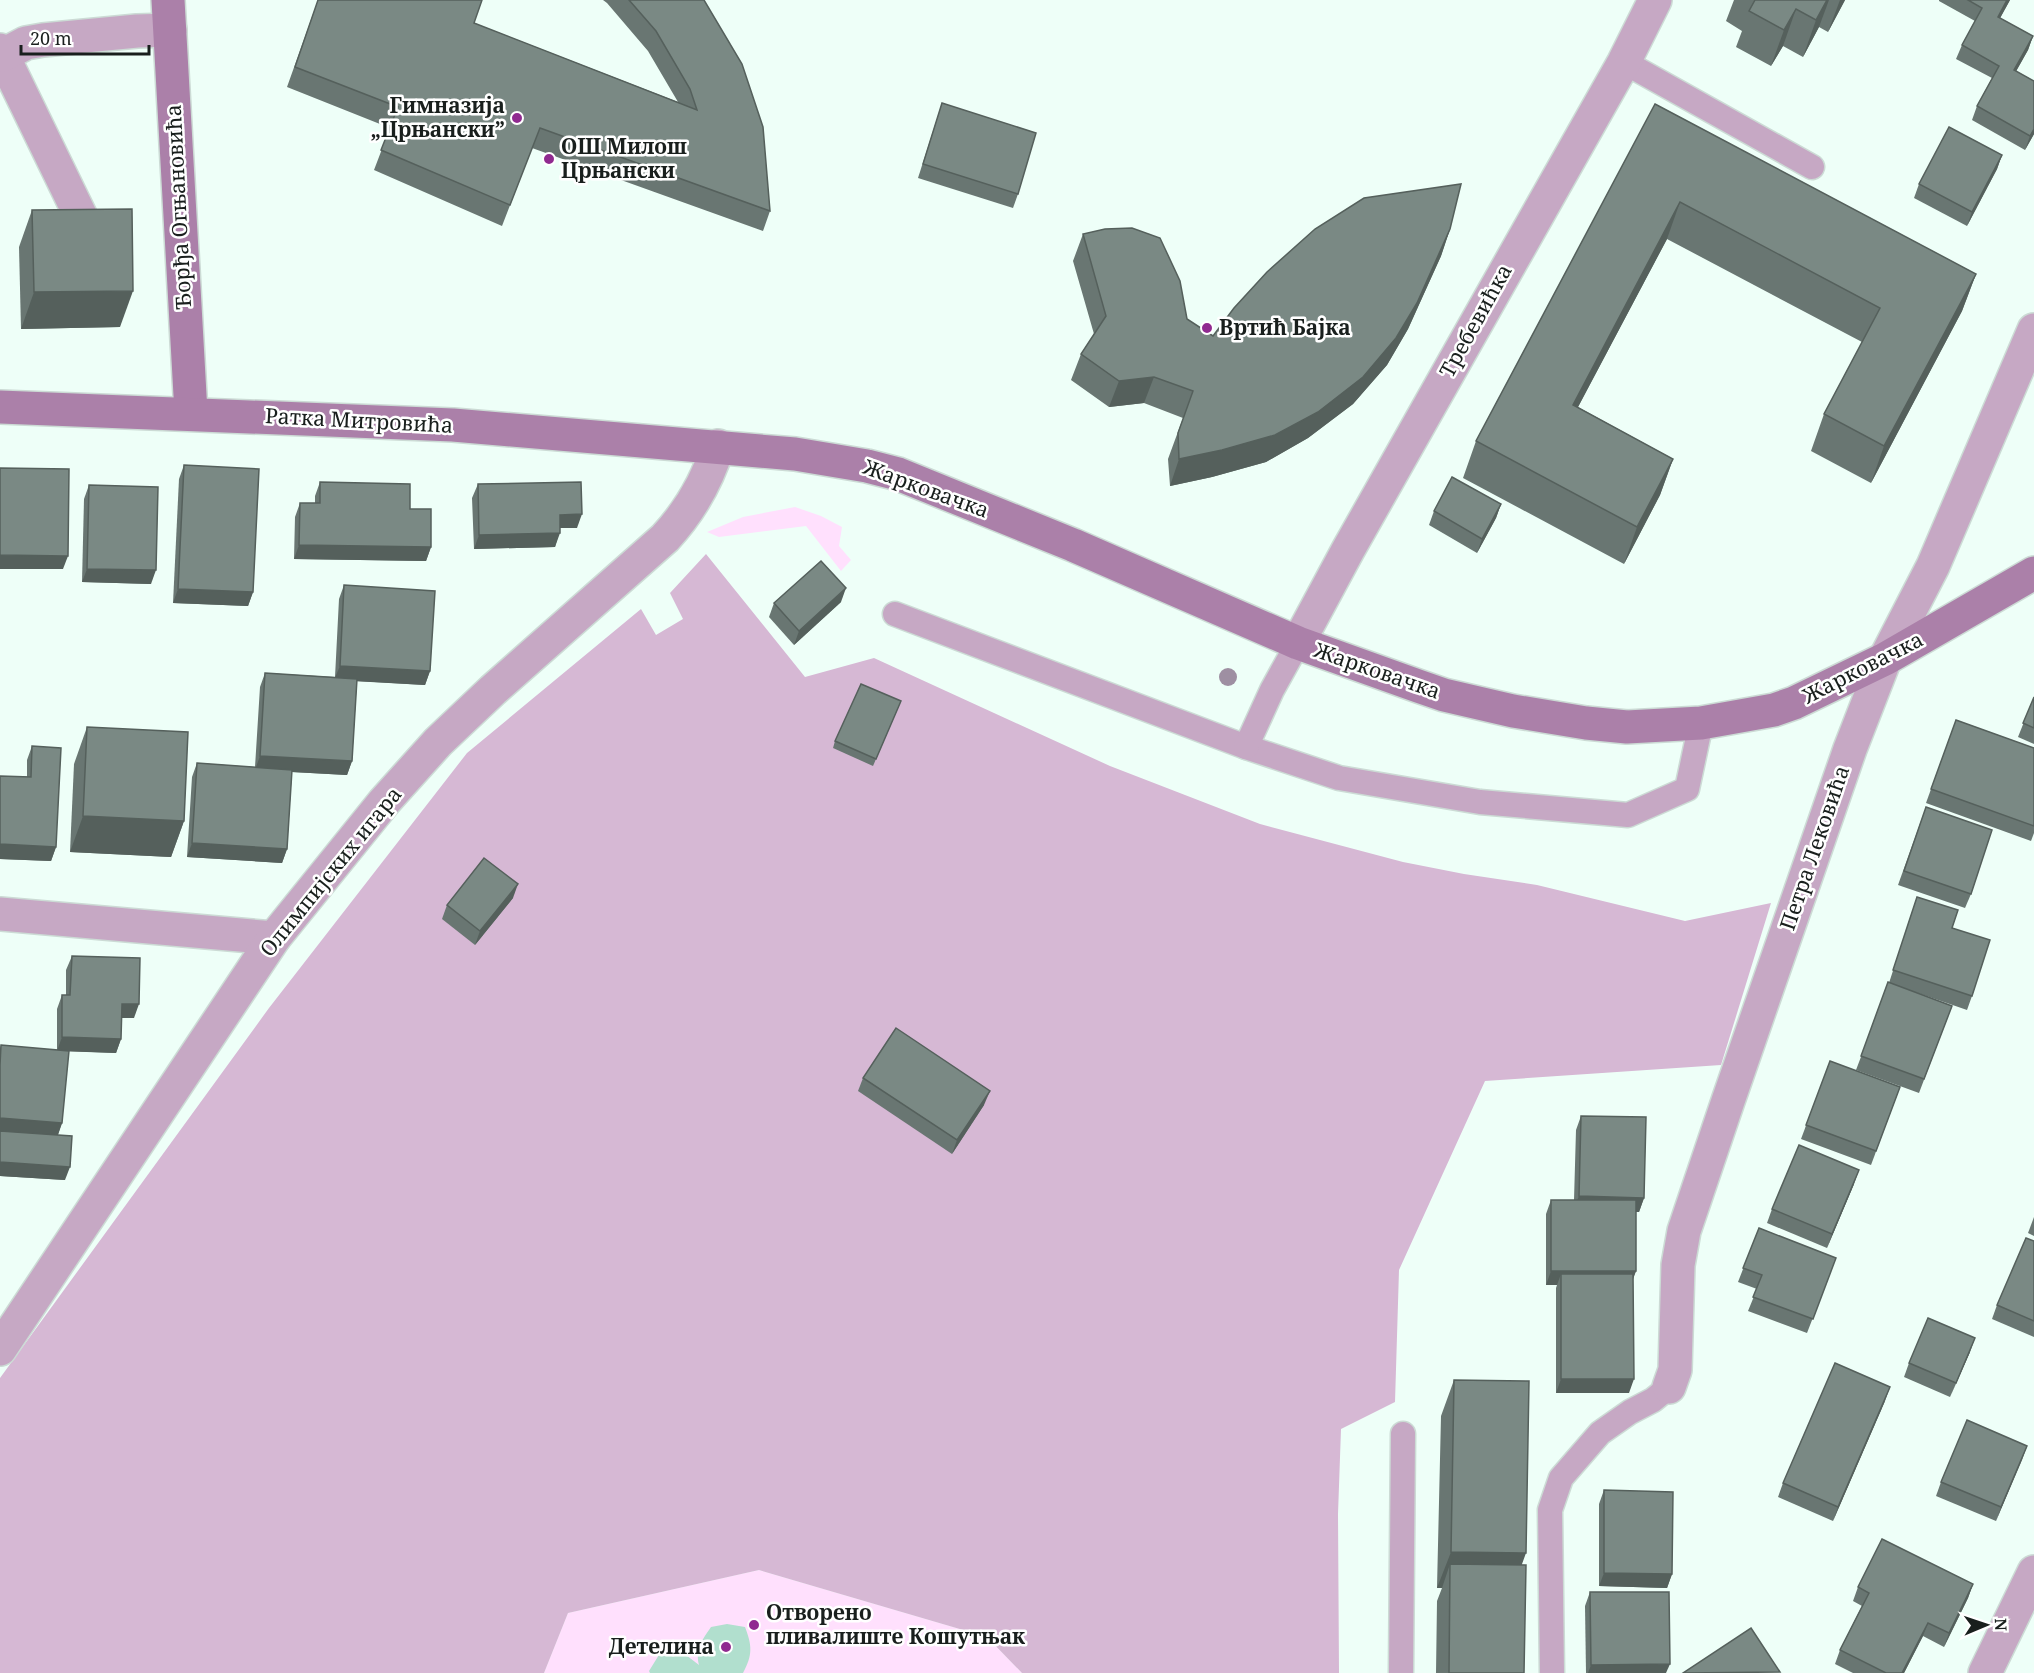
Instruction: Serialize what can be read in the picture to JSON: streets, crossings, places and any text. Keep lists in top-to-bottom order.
{
  "streets": {
    "street": [
      "Ђорђа Огњановића",
      "Требевићка",
      "Ратка Митровића",
      "Жарковачка",
      "Петра Лековића",
      "Олимпијских игара"
    ]
  },
  "crossings": [
    ["Ђорђа Огњановића", "Ратка Митровића"],
    ["Требевићка", "Жарковачка"],
    ["Ратка Митровића", "Жарковачка"],
    ["Ратка Митровића", "Олимпијских игара"],
    ["Жарковачка", "Петра Лековића"],
    ["Жарковачка", "Олимпијских игара"]
  ],
  "places": [
    "Гимназија „Црњански”",
    "ОШ Милош Црњански",
    "Вртић Бајка",
    "Отворено пливалиште Кошутњак",
    "Детелина"
  ],
  "scale_bar": "20 m",
  "north": "right"
}
